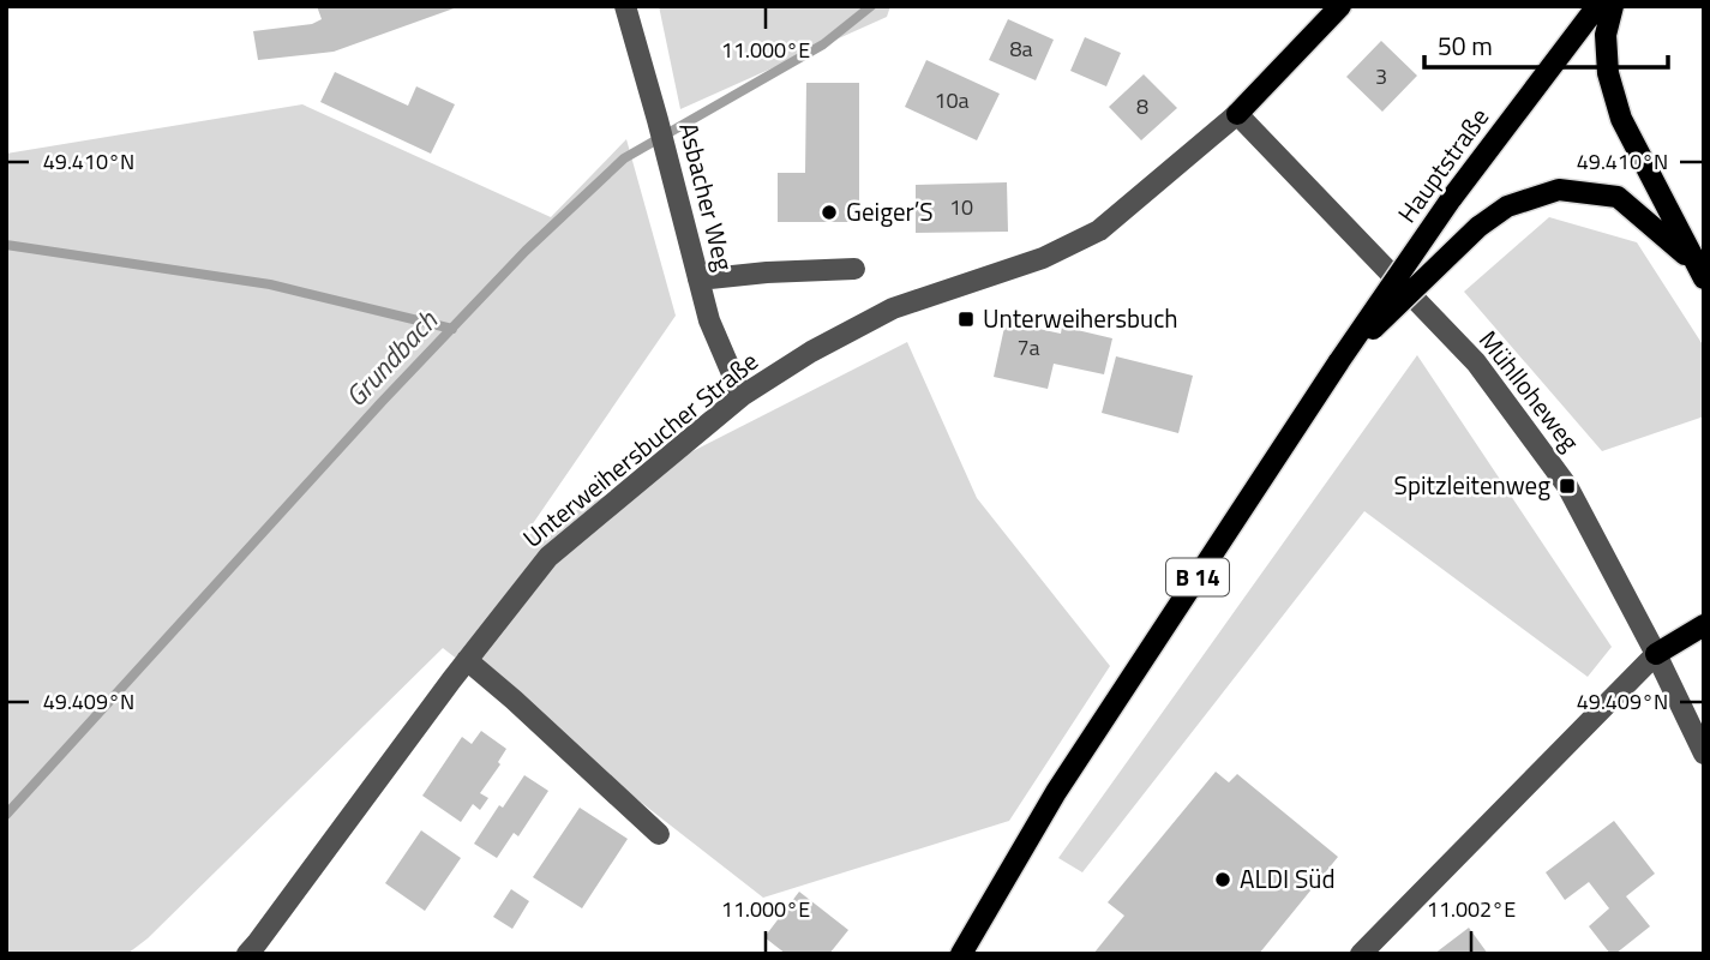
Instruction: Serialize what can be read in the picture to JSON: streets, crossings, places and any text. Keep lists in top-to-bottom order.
{
  "streets": {
    "main road": ["Hauptstraße", "B 14"],
    "street": ["Asbacher Weg", "Mühlloheweg", "Unterweihersbucher Straße"]
  },
  "crossings": [
    ["Hauptstraße", "B 14"],
    ["Asbacher Weg", "Unterweihersbucher Straße"],
    ["Mühlloheweg", "Unterweihersbucher Straße"]
  ],
  "water": ["Grundbach"],
  "places": {
    "other": ["Geiger’S", "ALDI Süd"],
    "transit": ["Unterweihersbuch", "Spitzleitenweg"]
  },
  "house_numbers": [
    "8a",
    "3",
    "10a",
    "8",
    "10",
    "7a"
  ],
  "scale_bar": "50 m",
  "coordinates": [
    "11.000°E",
    "49.410°N",
    "49.409°N",
    "11.002°E"
  ]
}
